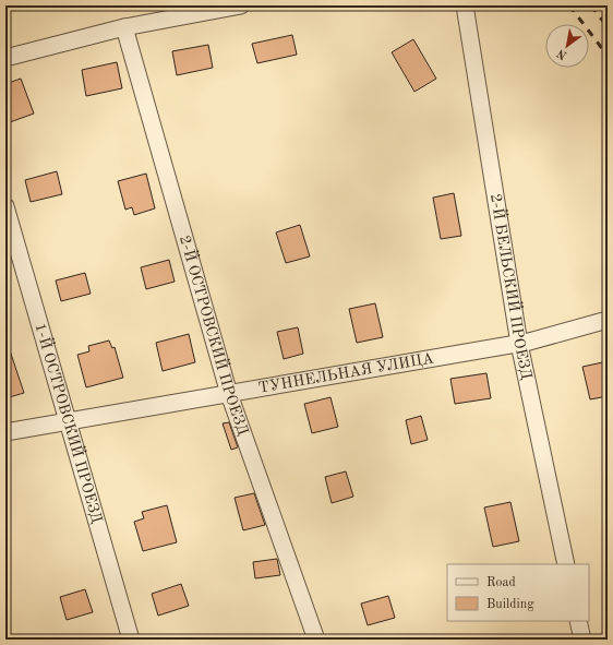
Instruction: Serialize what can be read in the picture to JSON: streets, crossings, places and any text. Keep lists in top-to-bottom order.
{
  "streets": {
    "street": [
      "2-Й БЕЛЬСКИЙ ПРОЕЗД",
      "2-Й ОСТРОВСКИЙ ПРОЕЗД",
      "ТУННЕЛЬНАЯ УЛИЦА",
      "1-Й ОСТРОВСКИЙ ПРОЕЗД"
    ]
  },
  "crossings": [
    ["2-Й БЕЛЬСКИЙ ПРОЕЗД", "ТУННЕЛЬНАЯ УЛИЦА"],
    ["2-Й ОСТРОВСКИЙ ПРОЕЗД", "ТУННЕЛЬНАЯ УЛИЦА"],
    ["ТУННЕЛЬНАЯ УЛИЦА", "1-Й ОСТРОВСКИЙ ПРОЕЗД"]
  ],
  "legend": ["Road", "Building"],
  "north": "bottom left"
}
